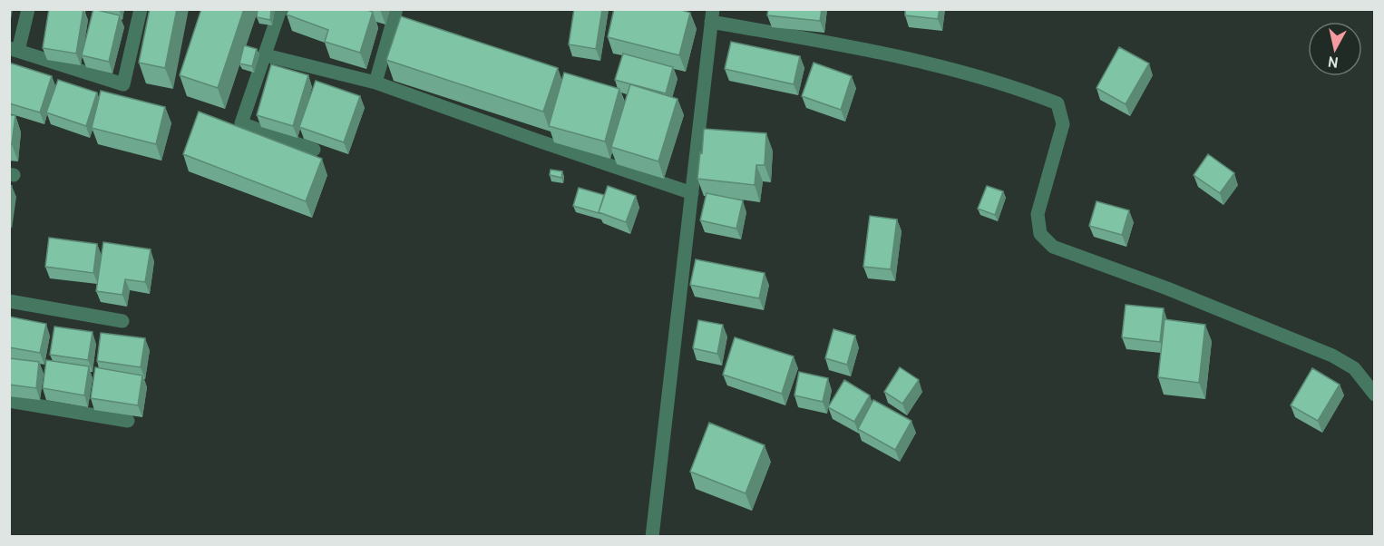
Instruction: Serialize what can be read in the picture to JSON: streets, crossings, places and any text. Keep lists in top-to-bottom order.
{
  "north": "bottom"
}
